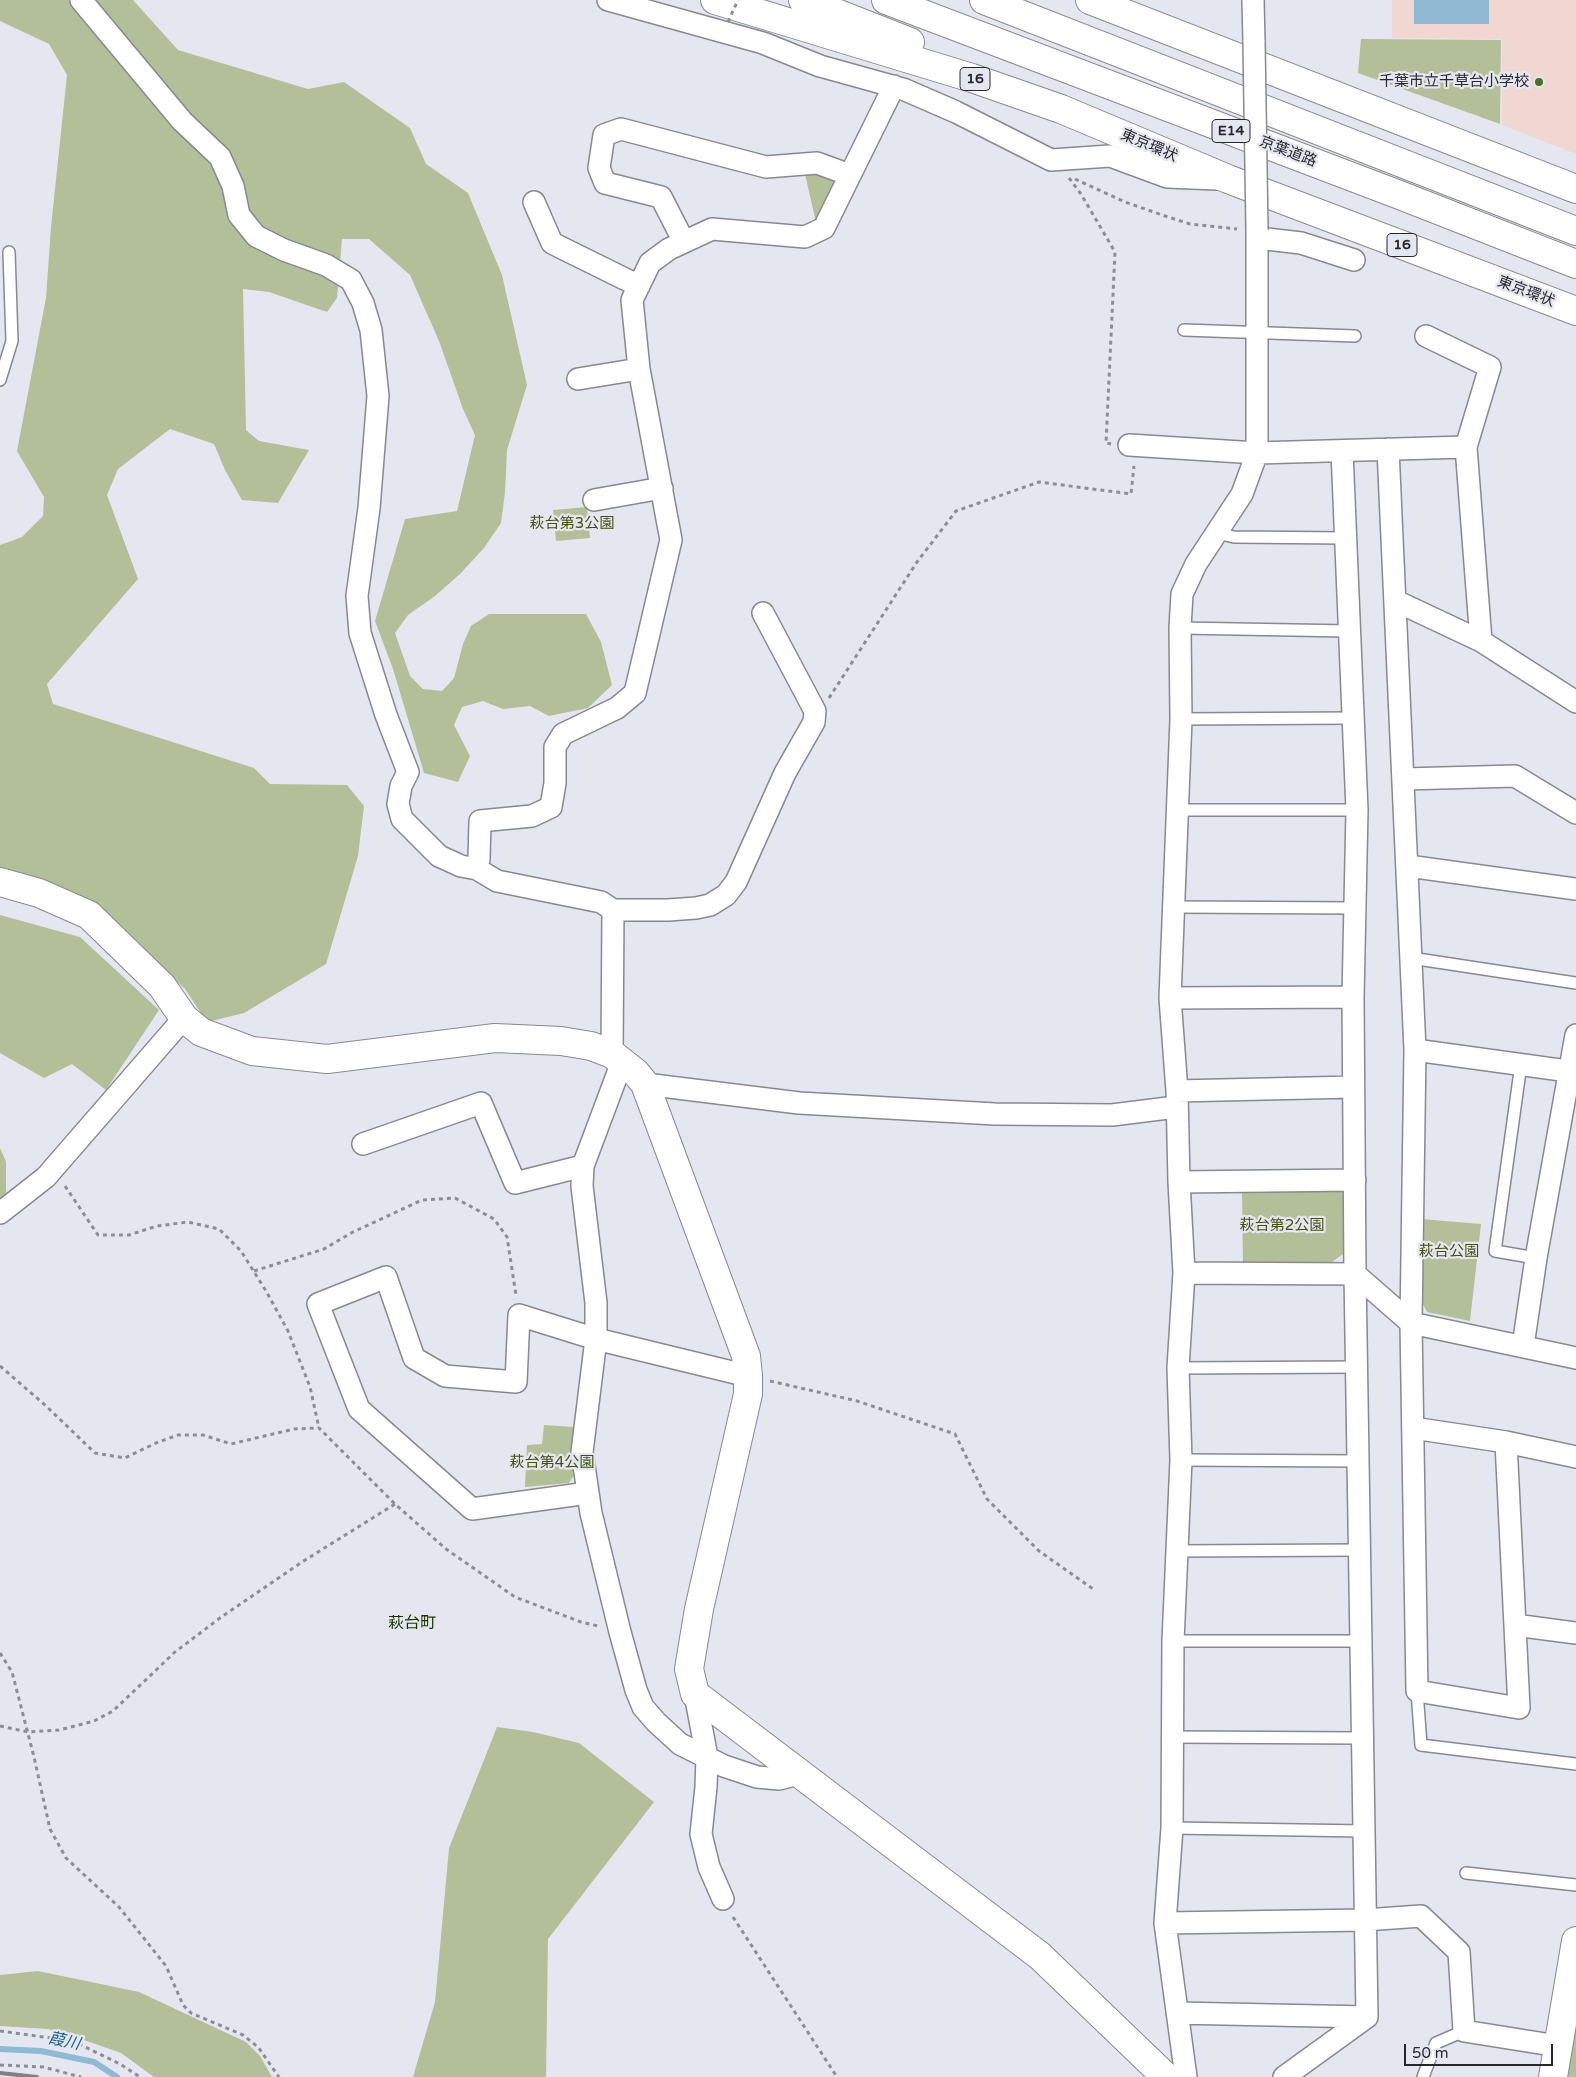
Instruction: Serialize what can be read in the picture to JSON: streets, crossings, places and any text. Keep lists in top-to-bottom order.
{
  "streets": {
    "main road": [
      "16",
      "E14",
      "東京環状",
      "京葉道路"
    ]
  },
  "districts": ["萩台町"],
  "water": ["葭川"],
  "parks": [
    "萩台第3公園",
    "萩台第2公園",
    "萩台公園",
    "萩台第4公園"
  ],
  "places": ["千葉市立千草台小学校"],
  "scale_bar": "50 m"
}
